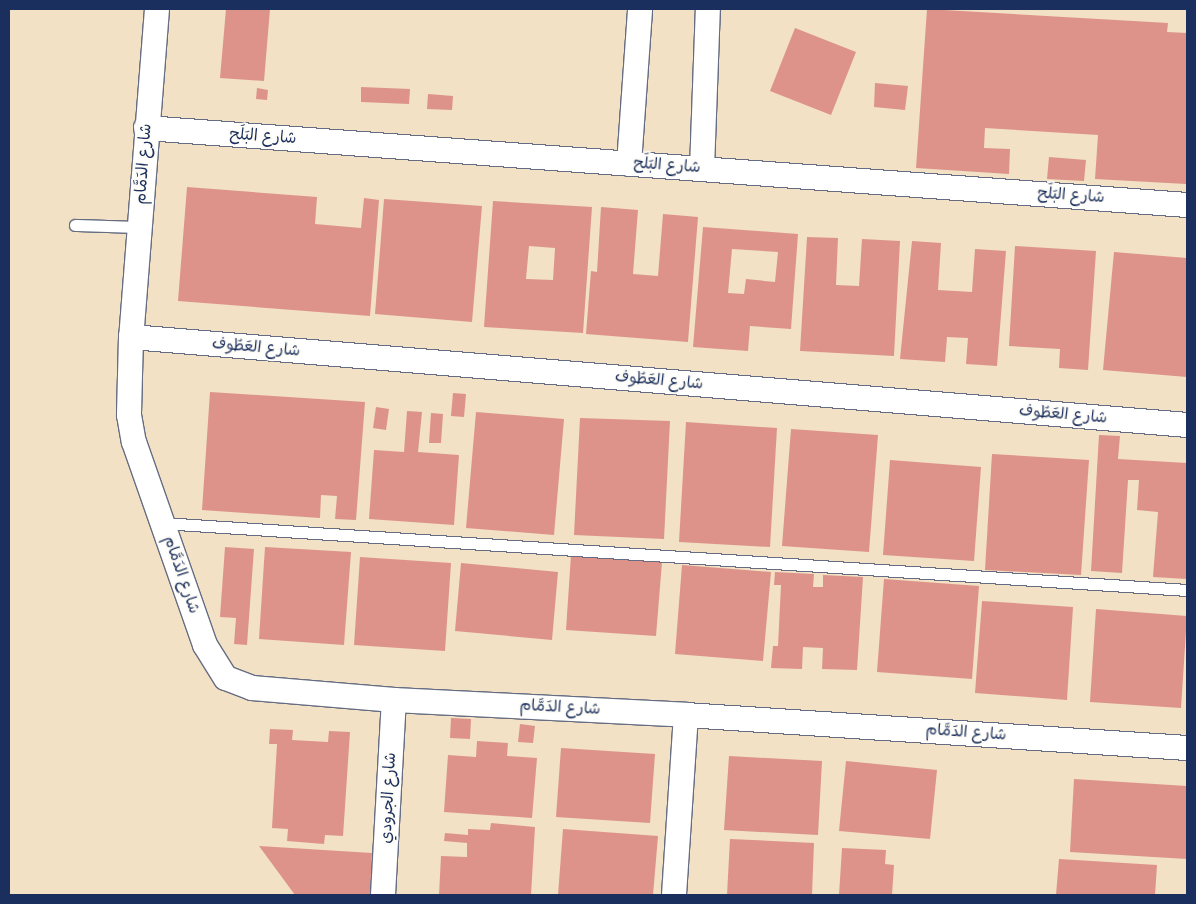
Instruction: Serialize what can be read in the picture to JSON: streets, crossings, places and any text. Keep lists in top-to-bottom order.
{
  "streets": {
    "street": [
      "شارع البَلَح",
      "شارع الدَمَّام",
      "شارع العَطُوف",
      "شارع الجرودي"
    ]
  },
  "crossings": [
    ["شارع البَلَح", "شارع الدَمَّام"],
    ["شارع الدَمَّام", "شارع العَطُوف"],
    ["شارع الدَمَّام", "شارع الجرودي"]
  ]
}
